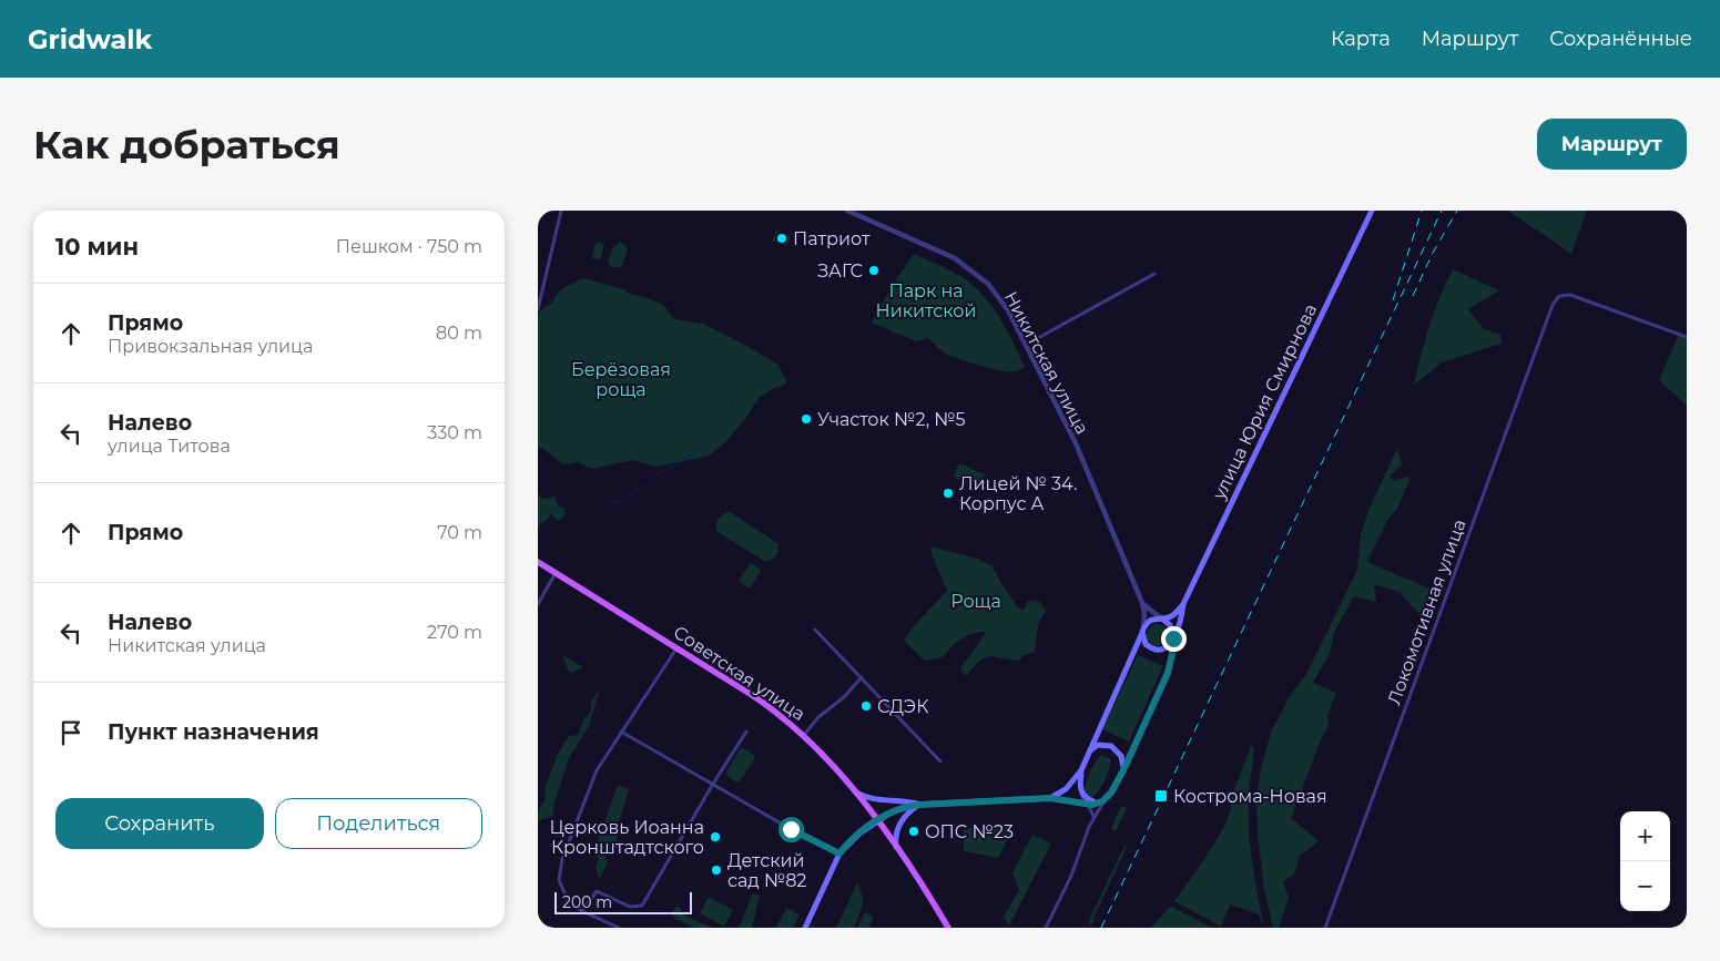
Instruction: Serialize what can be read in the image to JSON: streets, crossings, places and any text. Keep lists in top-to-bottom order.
{
  "streets": {
    "main road": ["улица Юрия Смирнова", "Советская улица"],
    "street": ["Никитская улица", "Локомотивная улица"]
  },
  "parks": ["Парк на Никитской", "Берёзовая роща", "Роща"],
  "places": {
    "other": [
      "Патриот",
      "ЗАГС",
      "Участок №2, №5",
      "Лицей № 34. Корпус А",
      "СДЭК",
      "ОПС №23",
      "Церковь Иоанна Кронштадтского",
      "Детский сад №82"
    ],
    "transit": ["Кострома-Новая"]
  },
  "scale_bar": "200 m",
  "page": {
    "header": "Gridwalk",
    "nav": ["Карта", "Маршрут", "Сохранённые"],
    "buttons": [
      "Маршрут",
      ["Сохранить", "Поделиться"]
    ],
    "title": "Как добраться",
    "heading": ["10 мин", "Пешком · 750 m"],
    "list": [
      ["Прямо", "Привокзальная улица", "80 m"],
      ["Налево", "улица Титова", "330 m"],
      ["Прямо", "70 m"],
      ["Налево", "Никитская улица", "270 m"],
      "Пункт назначения"
    ],
    "map_buttons": ["+", "−"],
    "scale": "200 m"
  }
}
